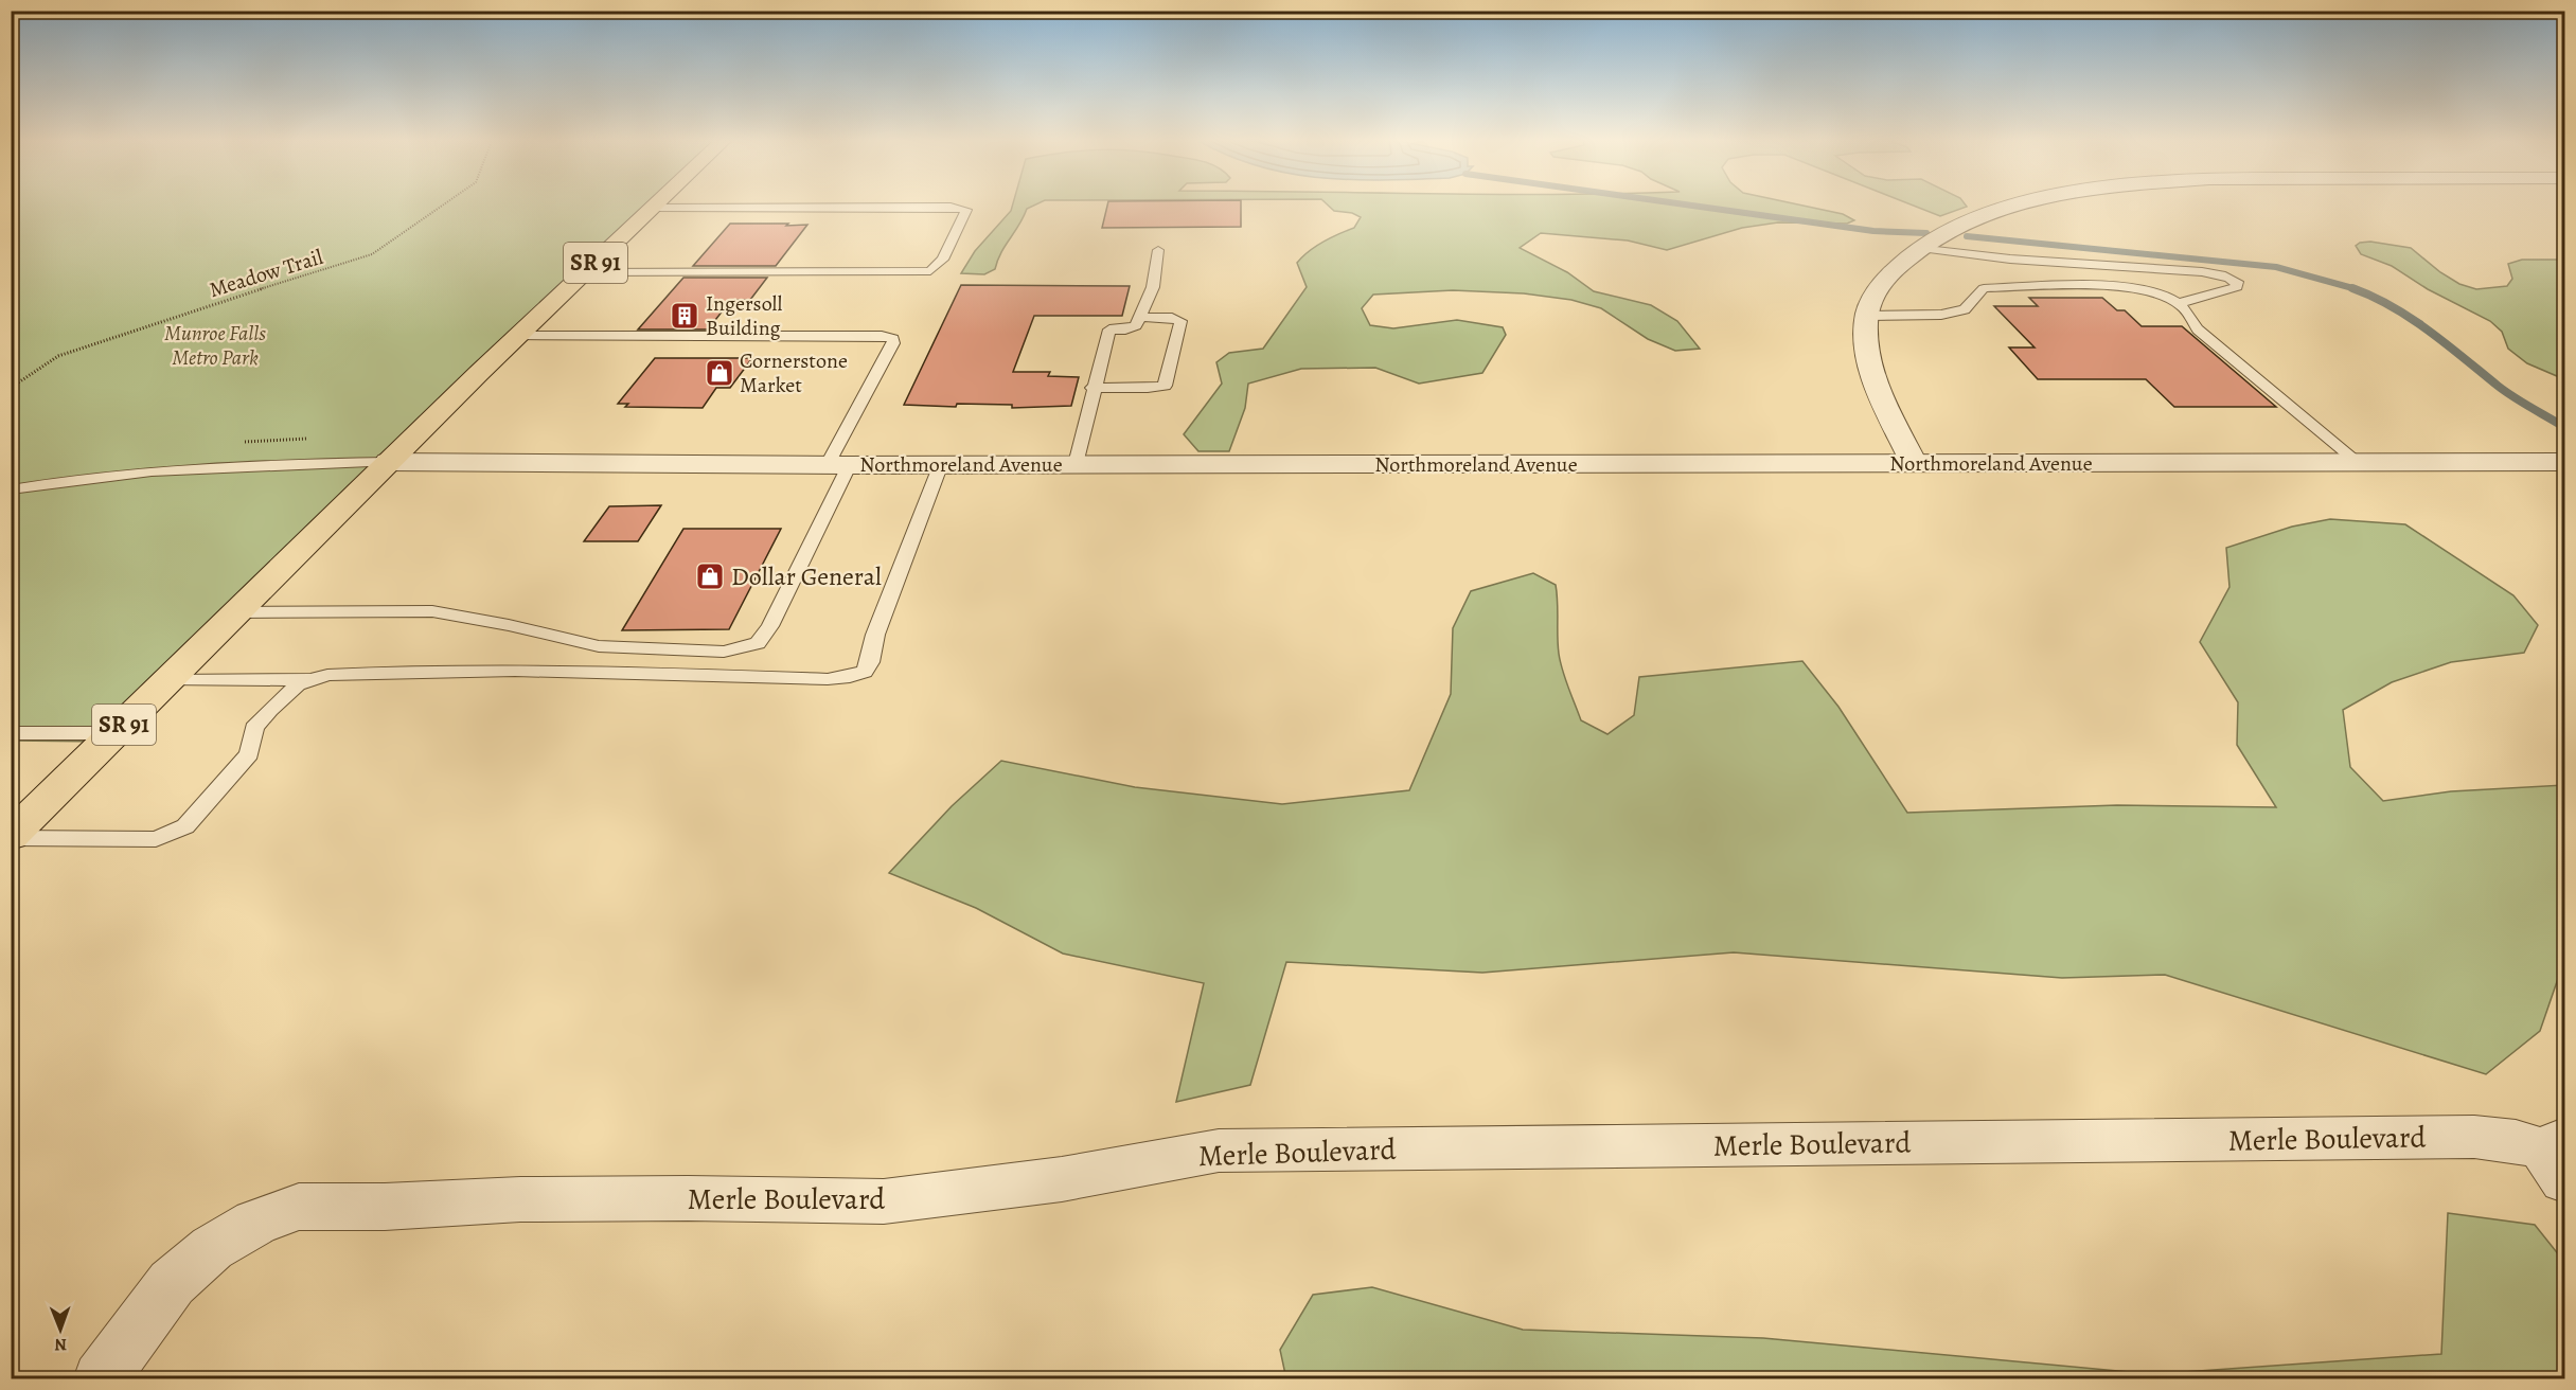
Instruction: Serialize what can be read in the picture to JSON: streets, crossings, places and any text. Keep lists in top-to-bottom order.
{
  "streets": {
    "main road": ["SR 91"],
    "street": ["Northmoreland Avenue", "Merle Boulevard"],
    "path": ["Meadow Trail"]
  },
  "crossings": [
    ["SR 91", "Northmoreland Avenue"]
  ],
  "parks": ["Munroe Falls Metro Park"],
  "places": {
    "building": ["Ingersoll Building"],
    "shop": ["Cornerstone Market", "Dollar General"]
  },
  "north": "bottom"
}
